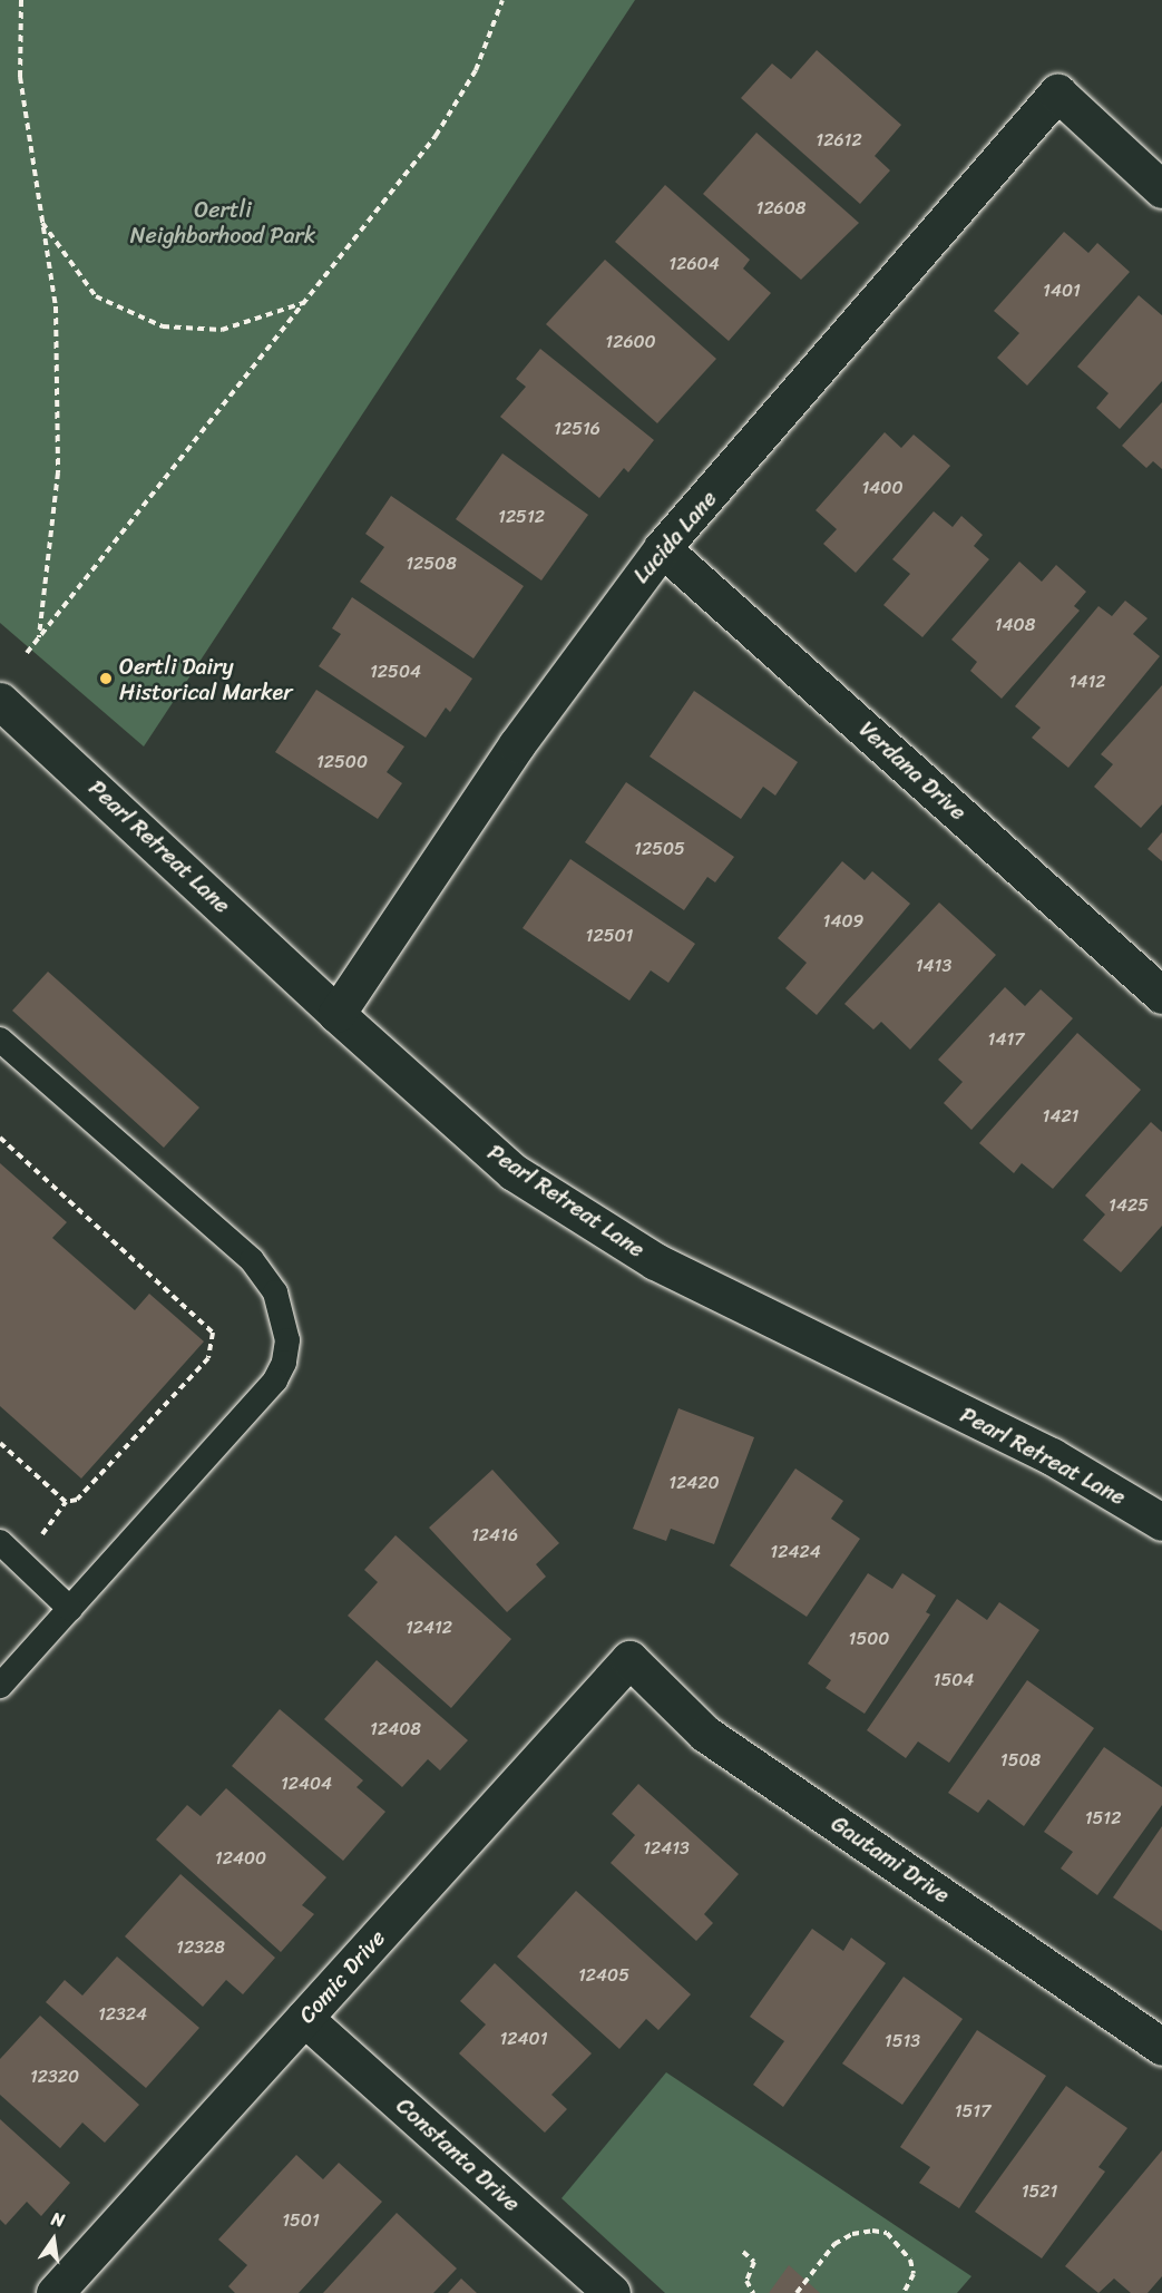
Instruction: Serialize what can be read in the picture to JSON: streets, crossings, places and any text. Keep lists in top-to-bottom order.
{
  "streets": {
    "street": [
      "Lucida Lane",
      "Verdana Drive",
      "Pearl Retreat Lane",
      "Gautami Drive",
      "Comic Drive",
      "Constanta Drive"
    ]
  },
  "crossings": [
    ["Lucida Lane", "Verdana Drive"],
    ["Lucida Lane", "Pearl Retreat Lane"],
    ["Gautami Drive", "Comic Drive"],
    ["Comic Drive", "Constanta Drive"]
  ],
  "parks": ["Oertli Neighborhood Park"],
  "places": ["Oertli Dairy Historical Marker"],
  "house_numbers": [
    "12612",
    "12608",
    "12604",
    "1401",
    "12600",
    "12516",
    "1400",
    "12512",
    "12508",
    "1408",
    "12504",
    "1412",
    "12500",
    "12505",
    "1409",
    "12501",
    "1413",
    "1417",
    "1421",
    "1425",
    "12420",
    "12416",
    "12424",
    "12412",
    "1500",
    "1504",
    "12408",
    "1508",
    "12404",
    "1512",
    "12413",
    "12400",
    "12328",
    "12405",
    "12324",
    "12401",
    "1513",
    "12320",
    "1517",
    "1521",
    "1501"
  ],
  "north": "top"
}
